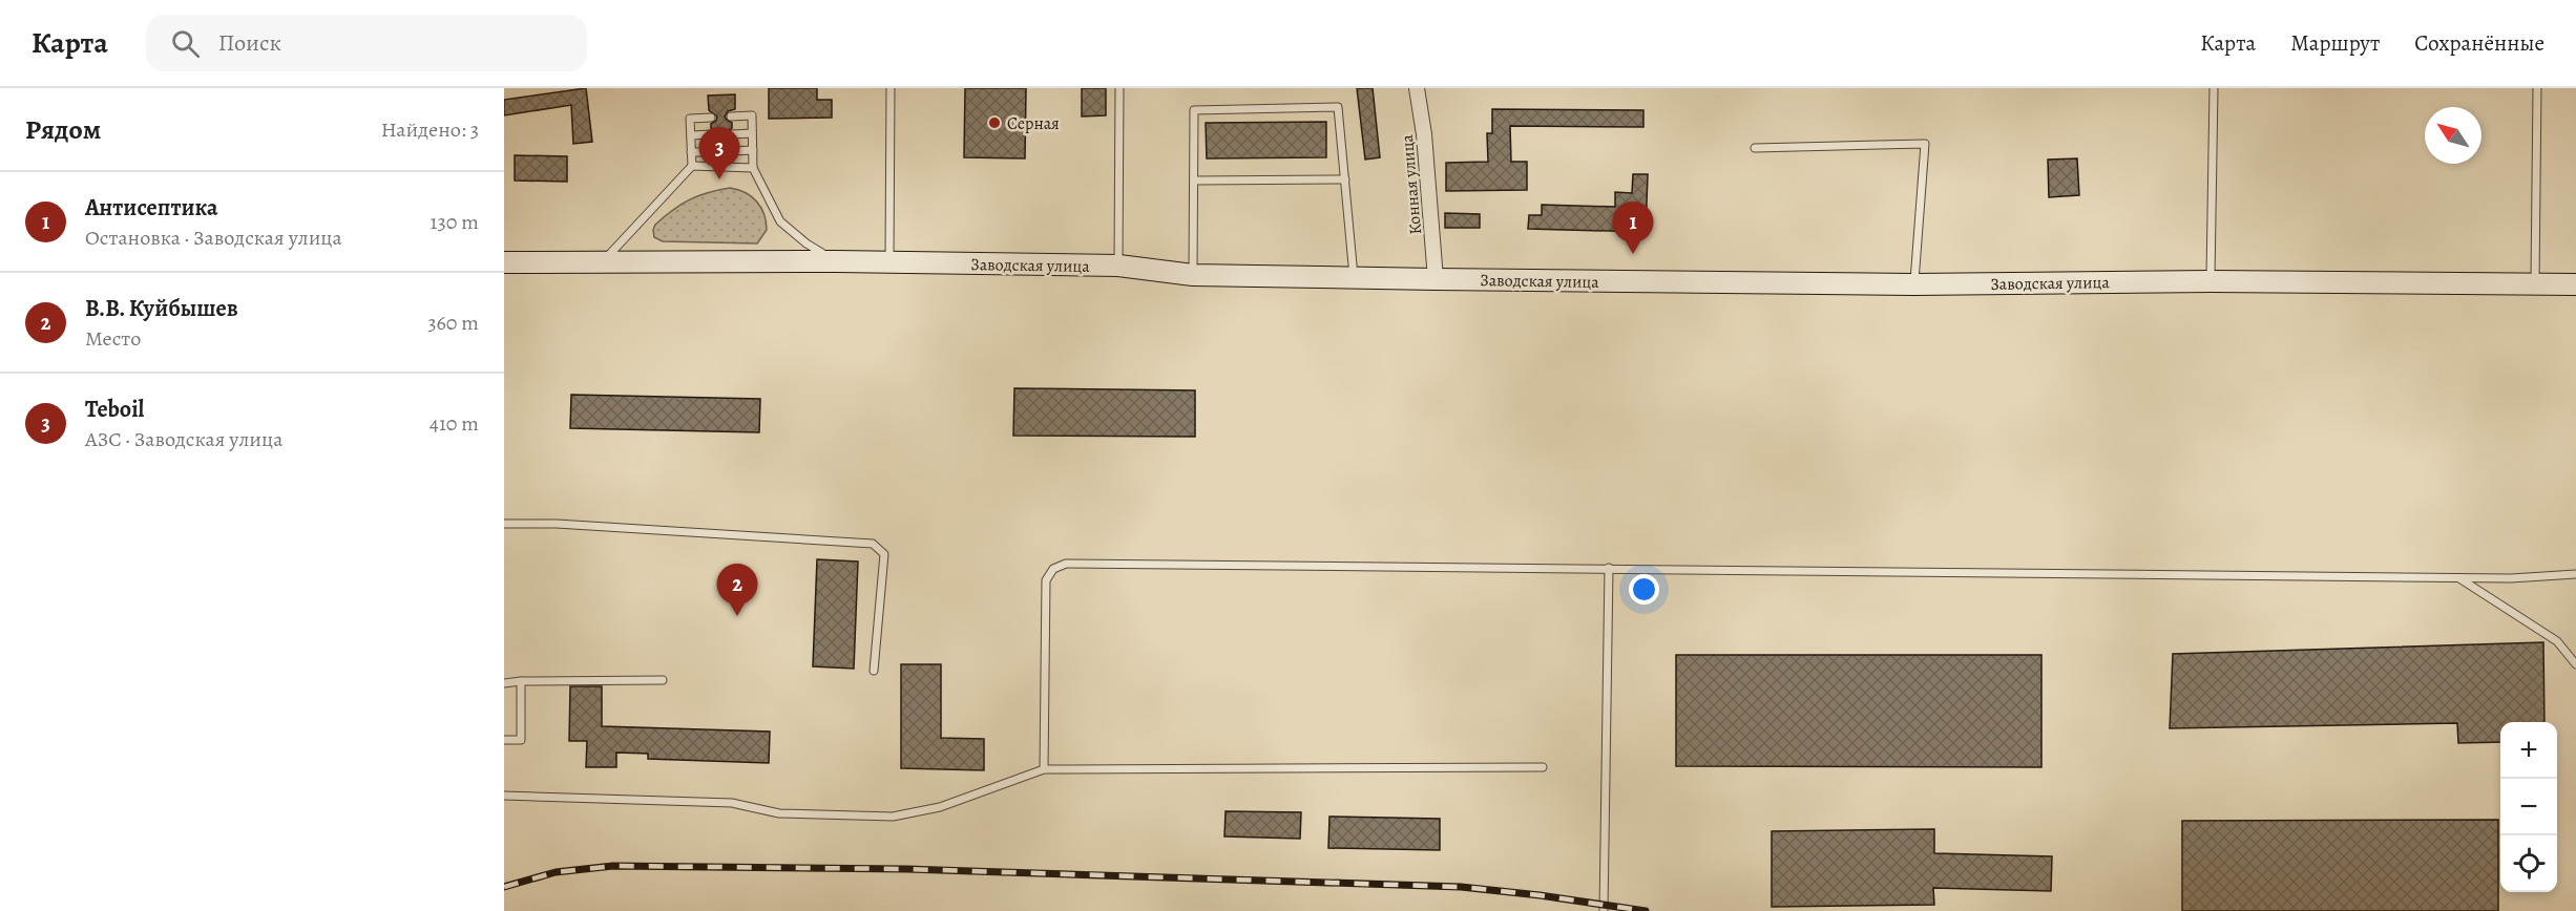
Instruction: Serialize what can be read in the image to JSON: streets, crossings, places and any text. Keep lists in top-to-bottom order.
{
  "streets": {
    "street": ["Конная улица", "Заводская улица"]
  },
  "crossings": [
    ["Конная улица", "Заводская улица"]
  ],
  "places": ["Серная"],
  "north": "top left",
  "page": {
    "header": "Карта",
    "search": "Поиск",
    "nav": ["Карта", "Маршрут", "Сохранённые"],
    "heading": ["Рядом", "Найдено: 3"],
    "pins": ["3", "1", "2"],
    "list": [
      {
        "mark": "1",
        "name": "Антисептика",
        "note": "Остановка · Заводская улица",
        "value": "130 m"
      },
      {
        "mark": "2",
        "name": "В.В. Куйбышев",
        "note": "Место",
        "value": "360 m"
      },
      {
        "mark": "3",
        "name": "Teboil",
        "note": "АЗС · Заводская улица",
        "value": "410 m"
      }
    ],
    "map_buttons": ["+", "−"]
  }
}
